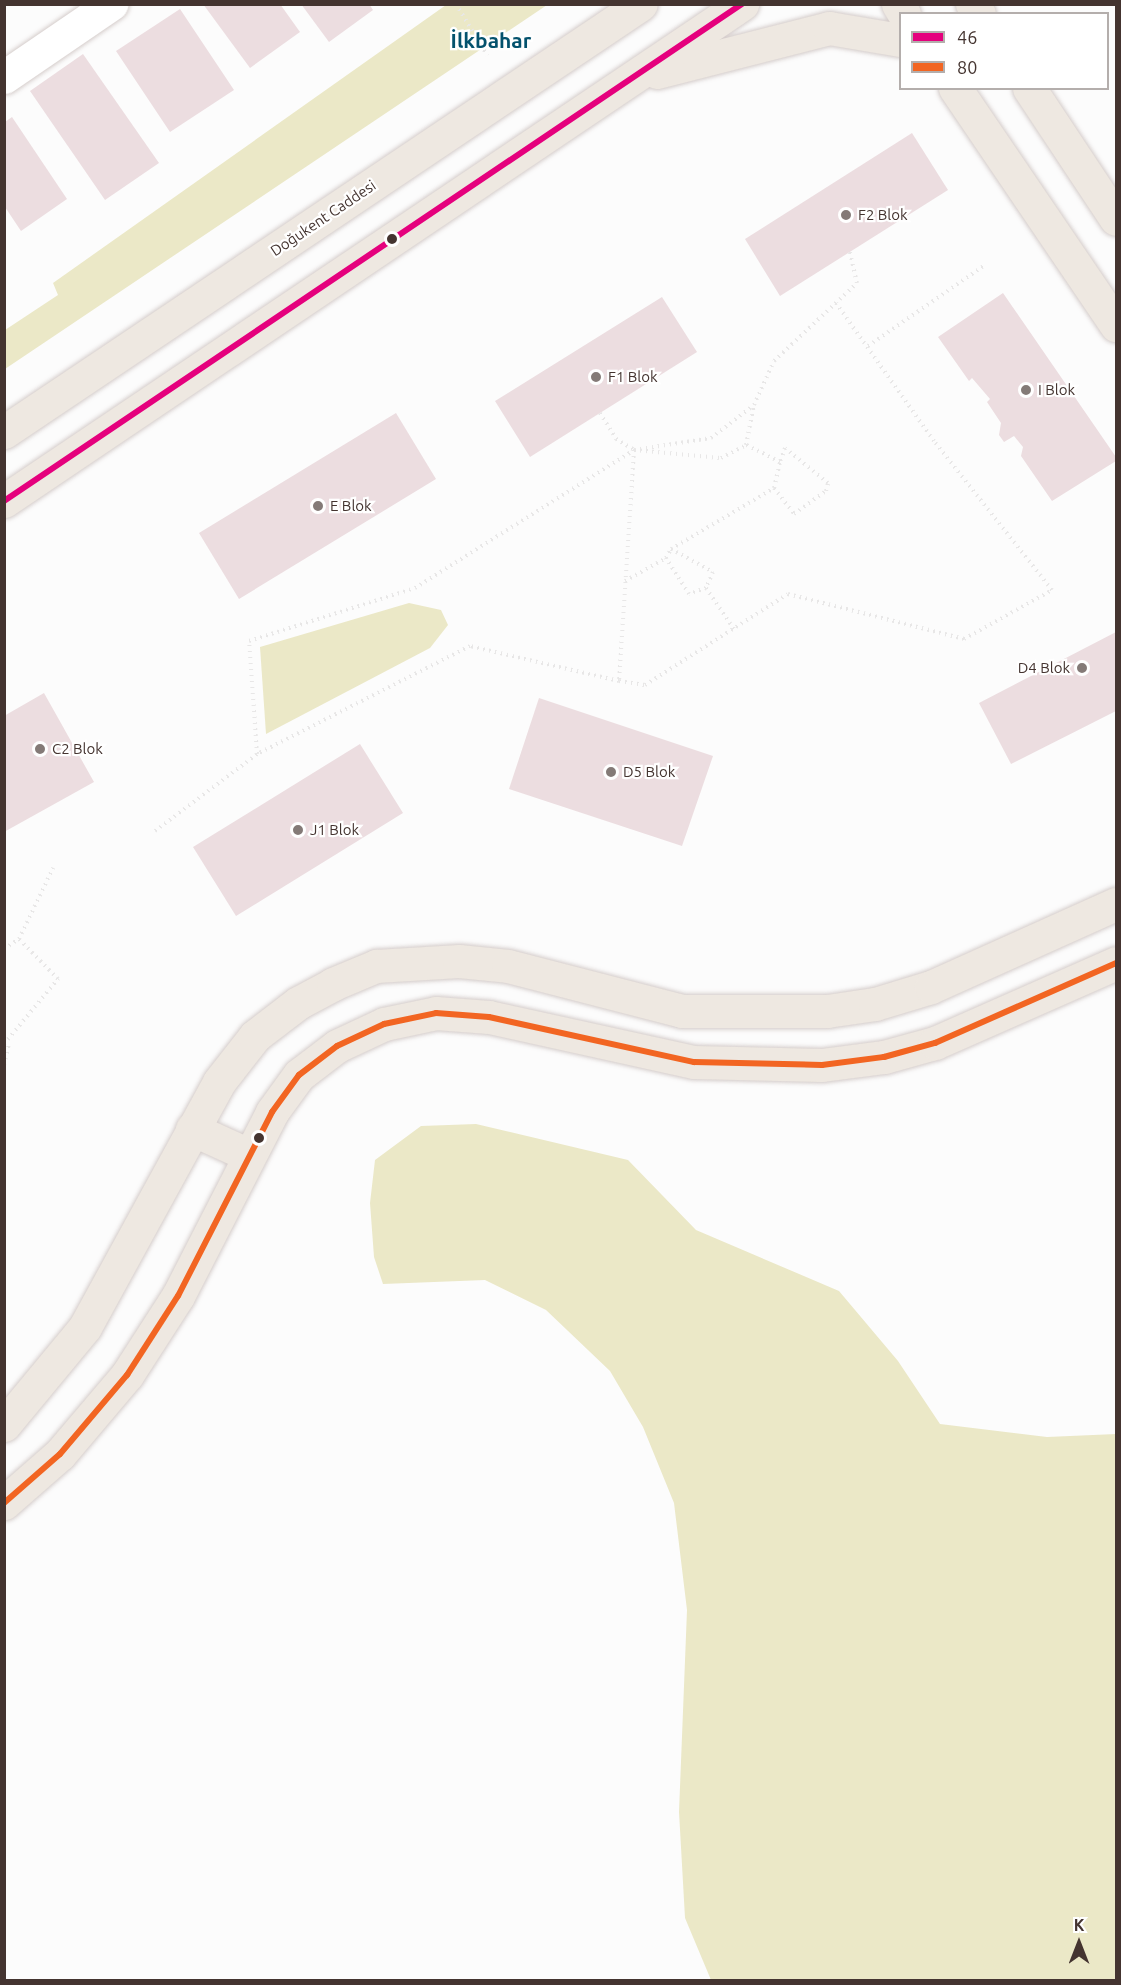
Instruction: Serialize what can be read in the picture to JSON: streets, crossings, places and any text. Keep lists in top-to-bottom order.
{
  "streets": {
    "main road": ["Doğukent Caddesi"]
  },
  "districts": ["İlkbahar"],
  "places": [
    "F2 Blok",
    "F1 Blok",
    "I Blok",
    "E Blok",
    "D4 Blok",
    "C2 Blok",
    "D5 Blok",
    "J1 Blok"
  ],
  "lines": ["transit line 46", "transit line 80"],
  "legend": ["46", "80"],
  "north": "top"
}
